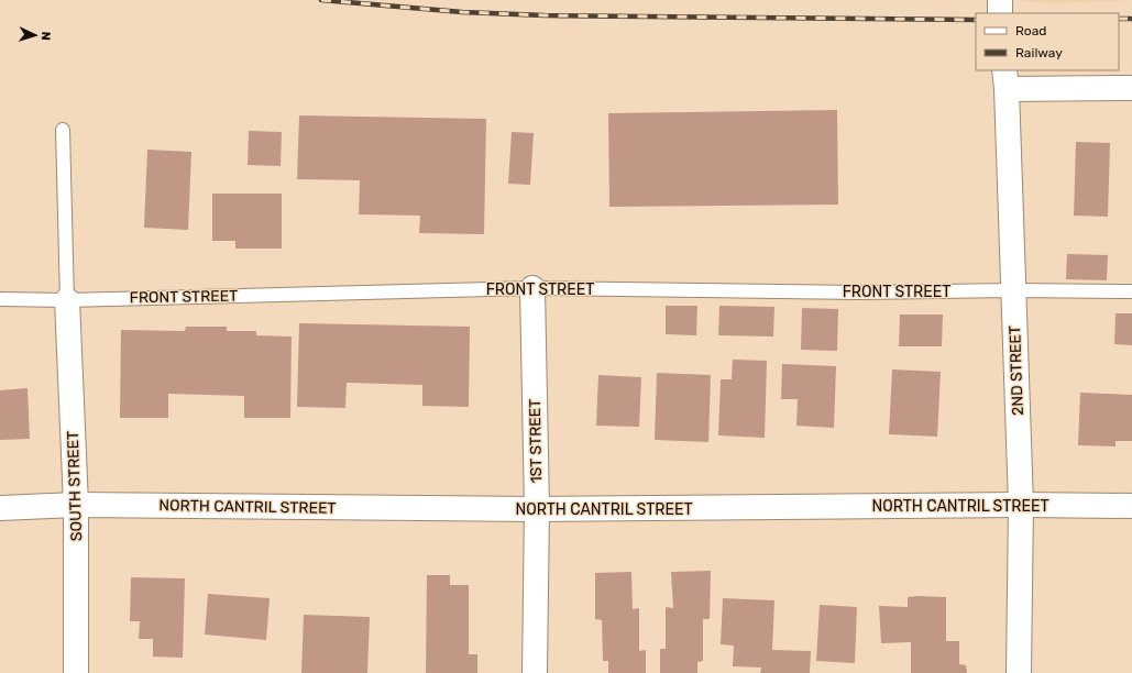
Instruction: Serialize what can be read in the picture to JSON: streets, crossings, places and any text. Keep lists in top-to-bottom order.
{
  "streets": {
    "street": [
      "2ND STREET",
      "1ST STREET",
      "SOUTH STREET",
      "NORTH CANTRIL STREET"
    ],
    "lane": ["FRONT STREET"]
  },
  "crossings": [
    ["FRONT STREET", "2ND STREET"],
    ["FRONT STREET", "1ST STREET"],
    ["FRONT STREET", "SOUTH STREET"],
    ["2ND STREET", "NORTH CANTRIL STREET"],
    ["1ST STREET", "NORTH CANTRIL STREET"],
    ["SOUTH STREET", "NORTH CANTRIL STREET"]
  ],
  "legend": ["Road", "Railway"],
  "north": "right"
}
